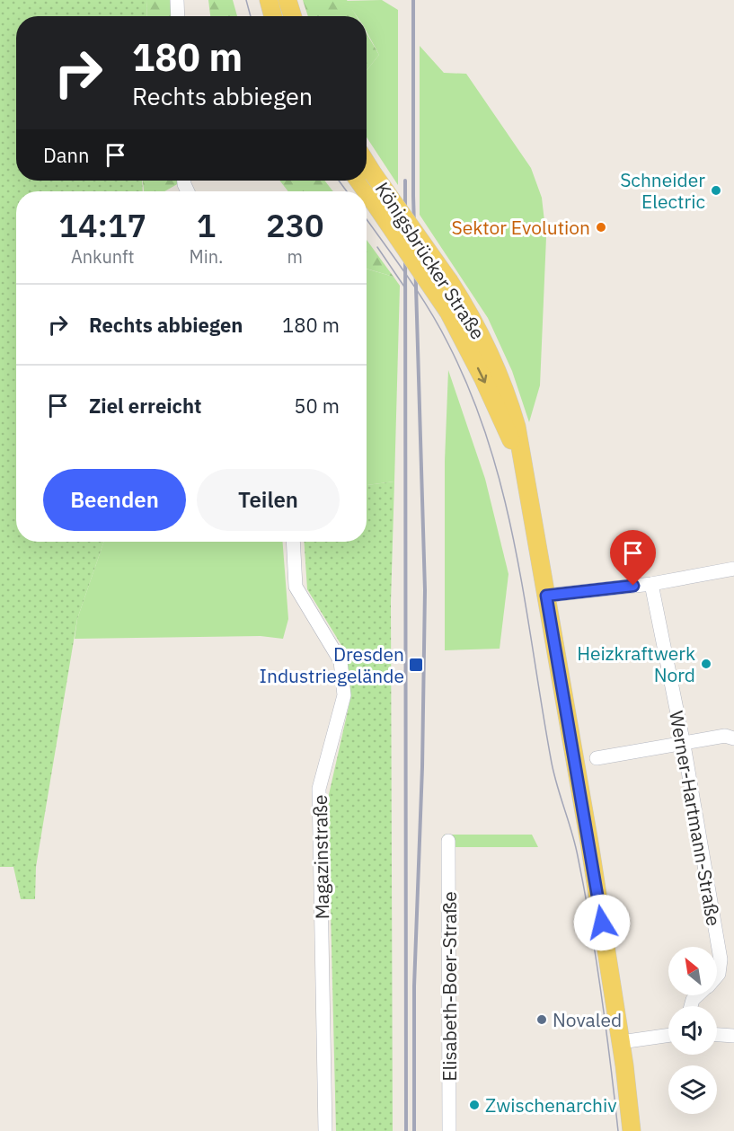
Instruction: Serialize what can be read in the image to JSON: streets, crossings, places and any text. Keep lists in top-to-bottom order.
{
  "streets": {
    "main road": ["Königsbrücker Straße"],
    "street": ["Werner-Hartmann-Straße", "Magazinstraße", "Elisabeth-Boer-Straße"]
  },
  "places": {
    "other": [
      "Schneider Electric",
      "Sektor Evolution",
      "Heizkraftwerk Nord",
      "Novaled",
      "Zwischenarchiv"
    ],
    "transit": ["Dresden Industriegelände"]
  },
  "north": "top left",
  "page": {
    "turn": ["180 m", "Rechts abbiegen"],
    "then": "Dann",
    "eta": [
      "14:17",
      "Ankunft",
      "1",
      "Min.",
      "230",
      "m"
    ],
    "list": [
      {
        "name": "Rechts abbiegen",
        "value": "180 m"
      },
      {
        "name": "Ziel erreicht",
        "value": "50 m"
      }
    ],
    "buttons": ["Beenden", "Teilen"]
  }
}
